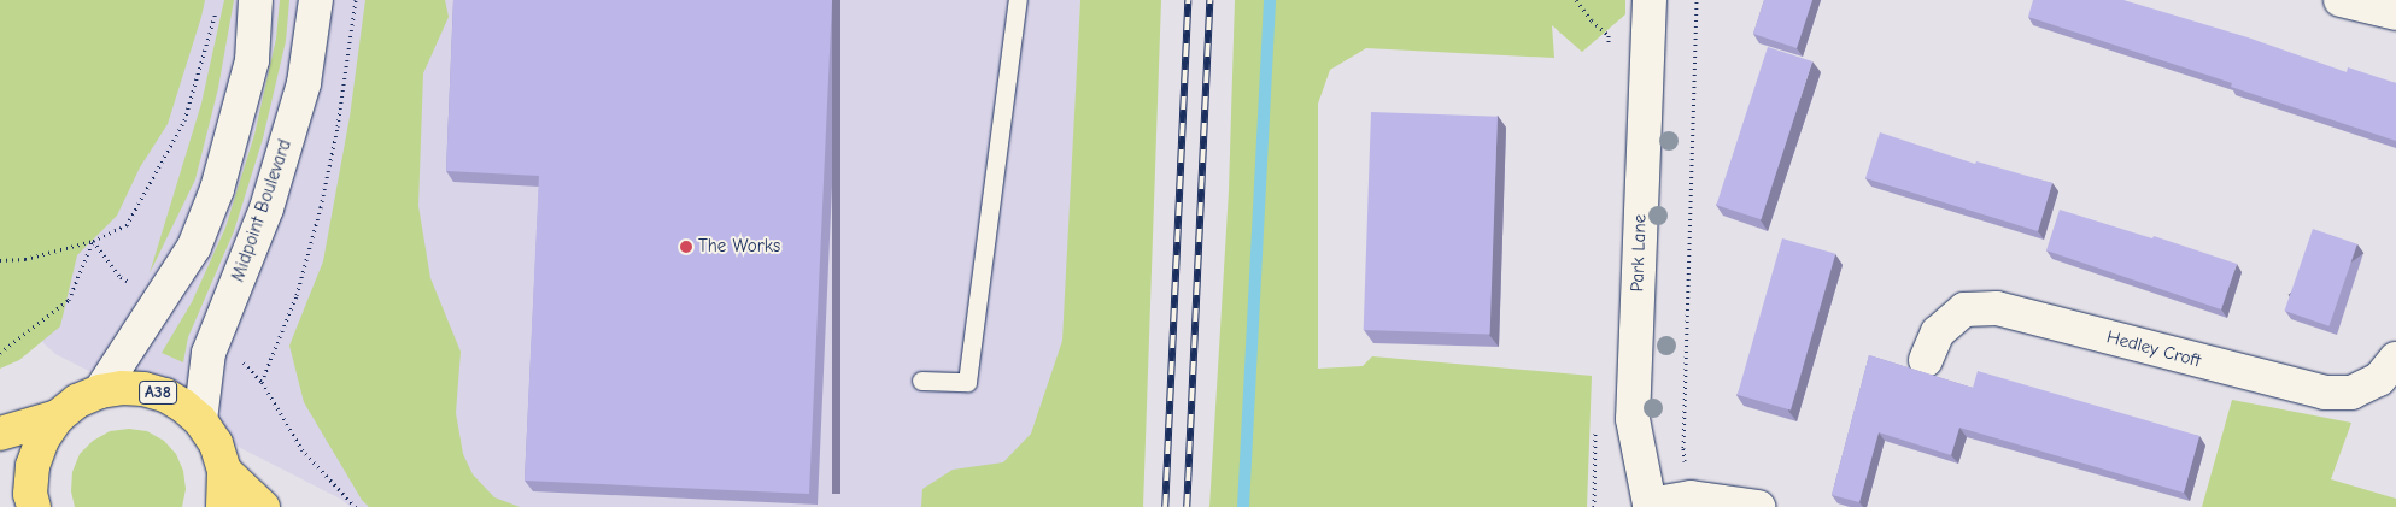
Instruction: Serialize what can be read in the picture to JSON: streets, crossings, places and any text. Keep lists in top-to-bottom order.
{
  "streets": {
    "highway": ["A38"],
    "street": ["Midpoint Boulevard", "Park Lane", "Hedley Croft"]
  },
  "crossings": [
    ["Midpoint Boulevard", "A38"]
  ],
  "places": ["The Works"]
}
